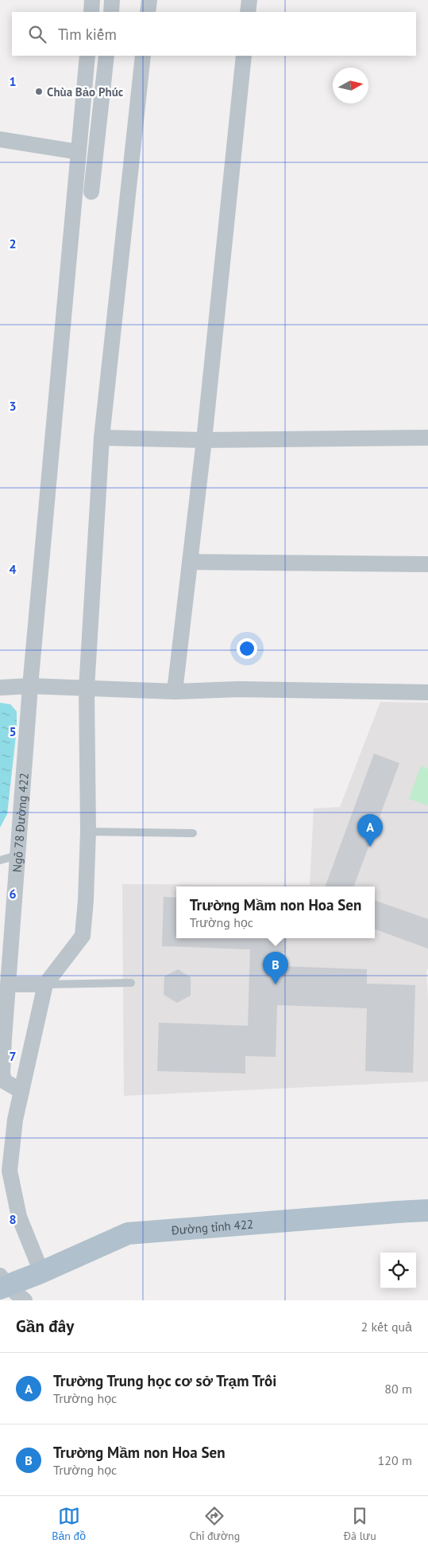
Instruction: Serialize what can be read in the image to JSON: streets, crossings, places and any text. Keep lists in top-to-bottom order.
{
  "streets": {
    "main road": ["Đường tỉnh 422"],
    "street": ["Ngõ 78 Đường 422"]
  },
  "places": ["Chùa Bảo Phúc"],
  "north": "right",
  "page": {
    "search": "Tìm kiếm",
    "pins": ["A", "B"],
    "popup": ["Trường Mầm non Hoa Sen", "Trường học"],
    "heading": ["Gần đây", "2 kết quả"],
    "list": [
      {
        "mark": "A",
        "name": "Trường Trung học cơ sở Trạm Trôi",
        "note": "Trường học",
        "value": "80 m"
      },
      {
        "mark": "B",
        "name": "Trường Mầm non Hoa Sen",
        "note": "Trường học",
        "value": "120 m"
      }
    ],
    "nav": ["Bản đồ", "Chỉ đường", "Đã lưu"]
  },
  "grid": {
    "rows": [
      "1",
      "2",
      "3",
      "4",
      "5",
      "6",
      "7",
      "8"
    ]
  }
}
